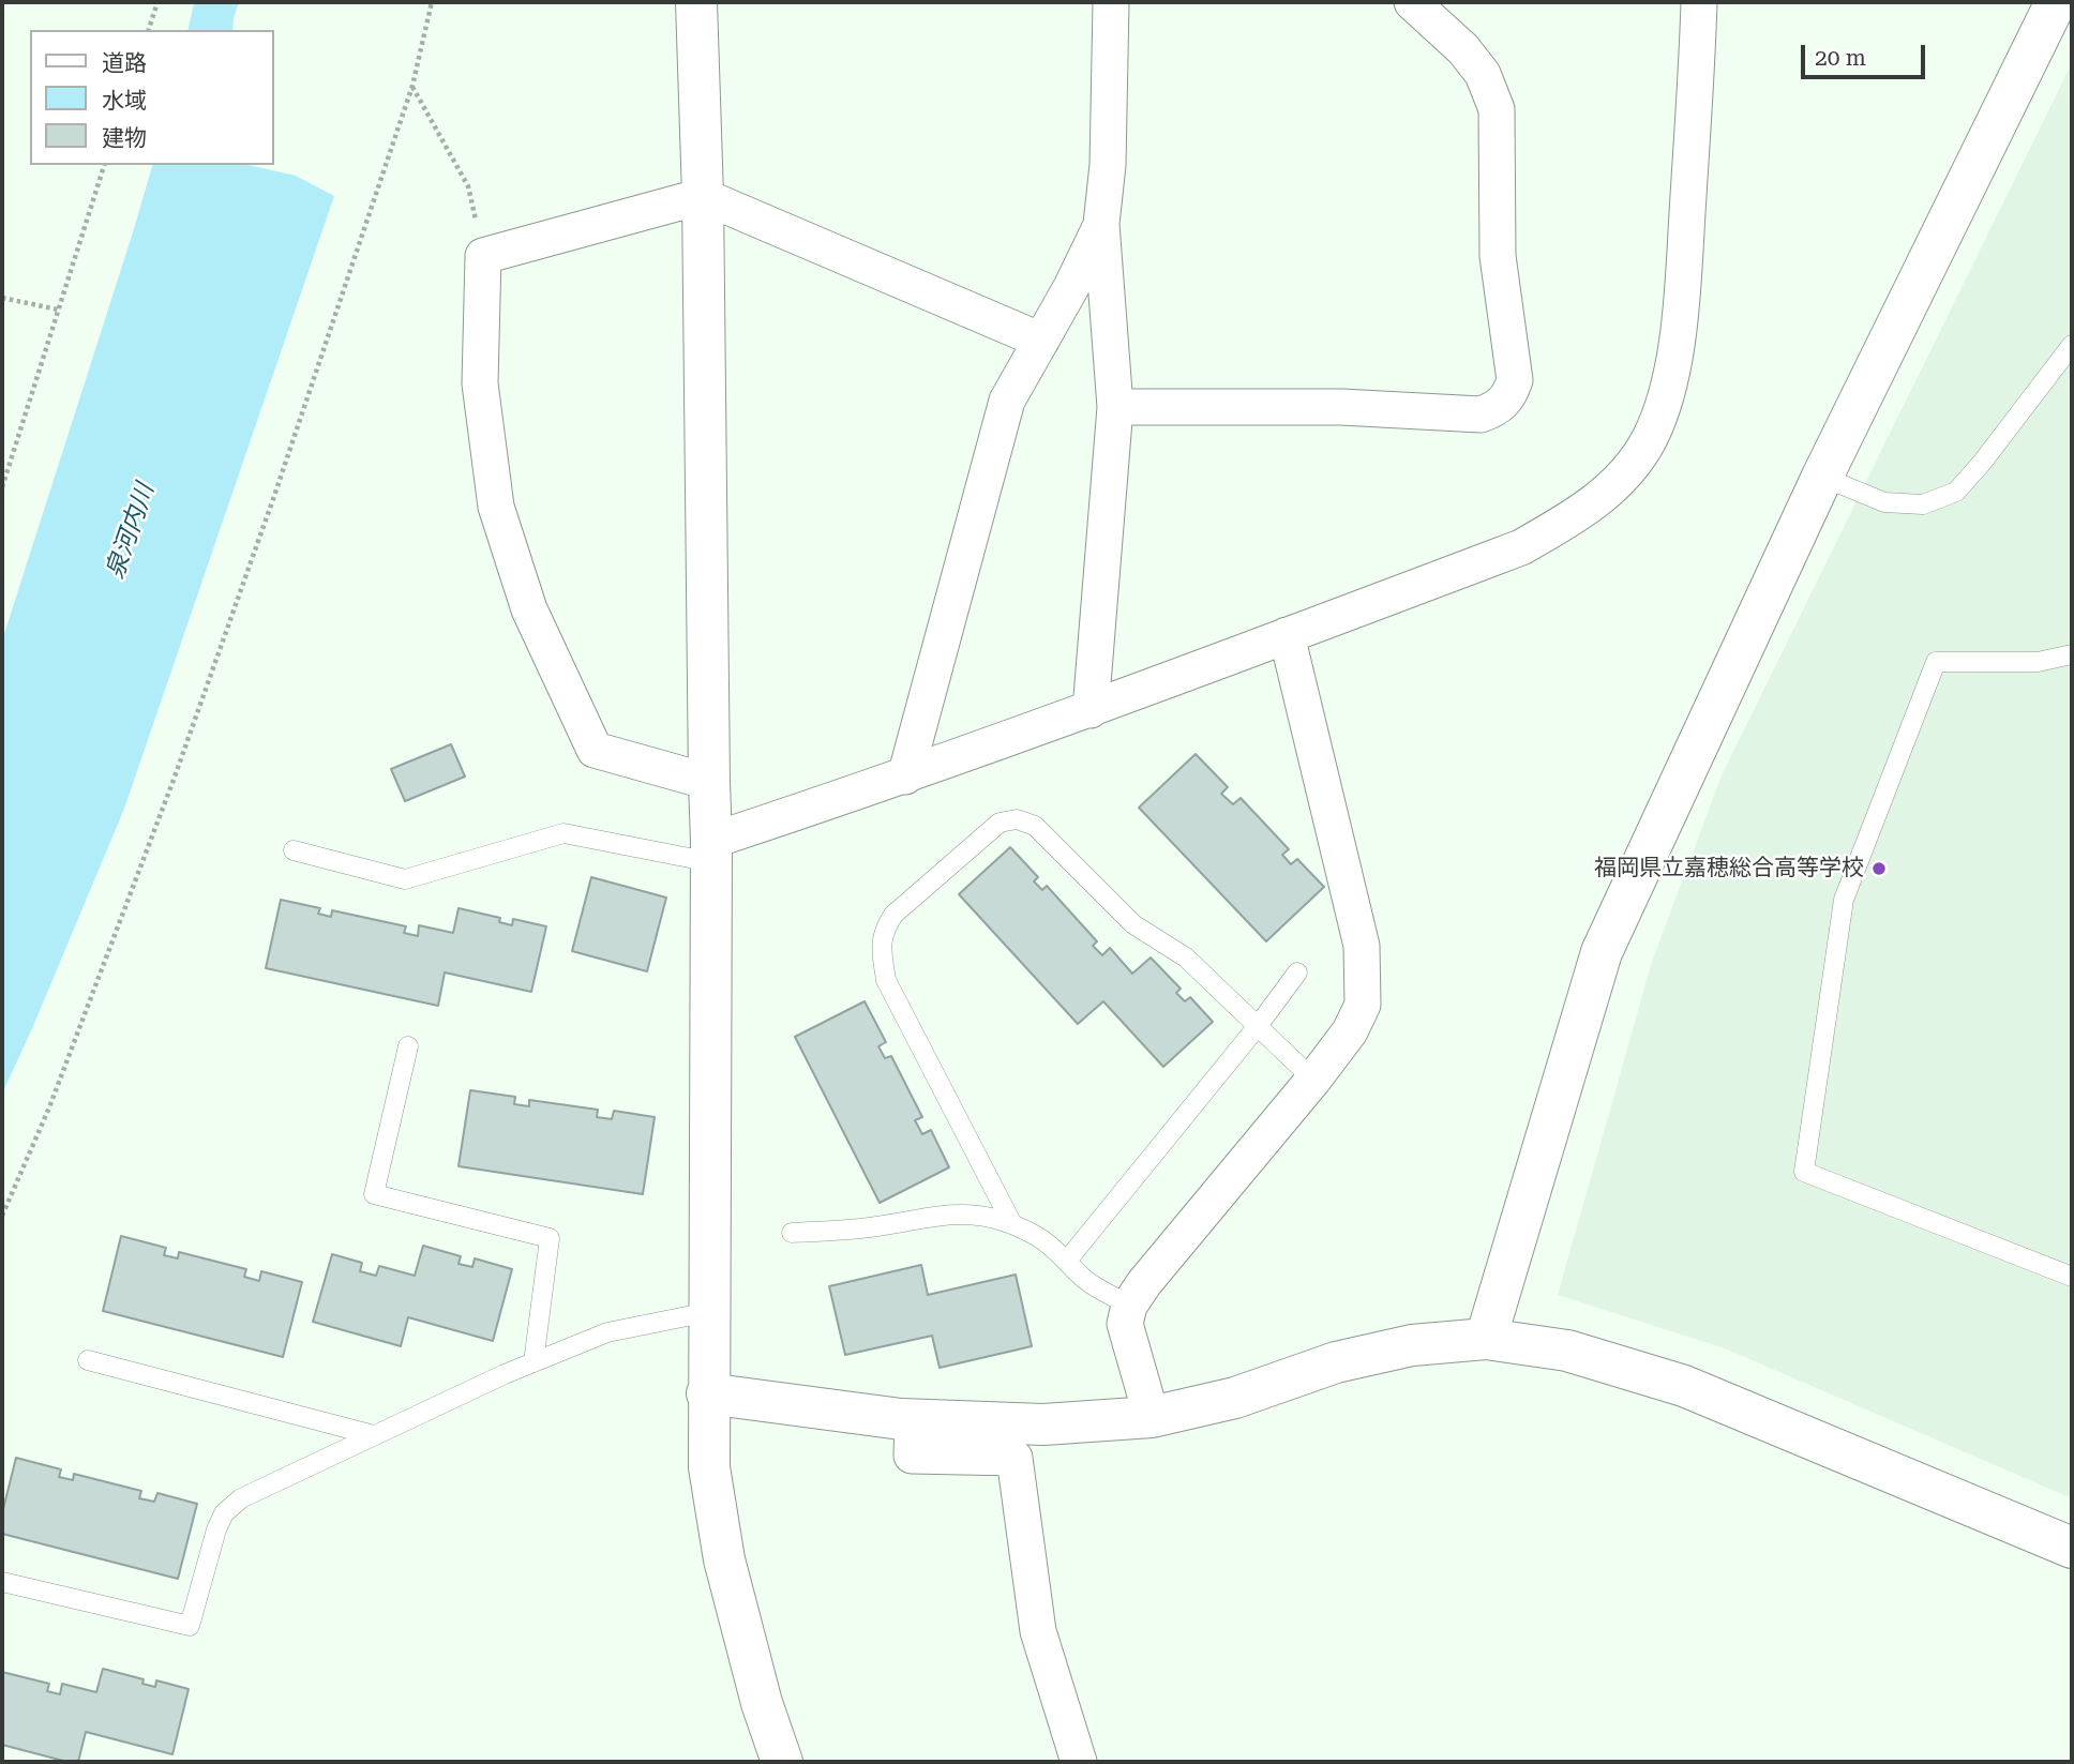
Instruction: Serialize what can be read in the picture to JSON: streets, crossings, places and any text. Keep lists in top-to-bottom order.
{
  "water": ["泉河内川"],
  "places": ["福岡県立嘉穂総合高等学校"],
  "legend": ["道路", "水域", "建物"],
  "scale_bar": "20 m"
}
